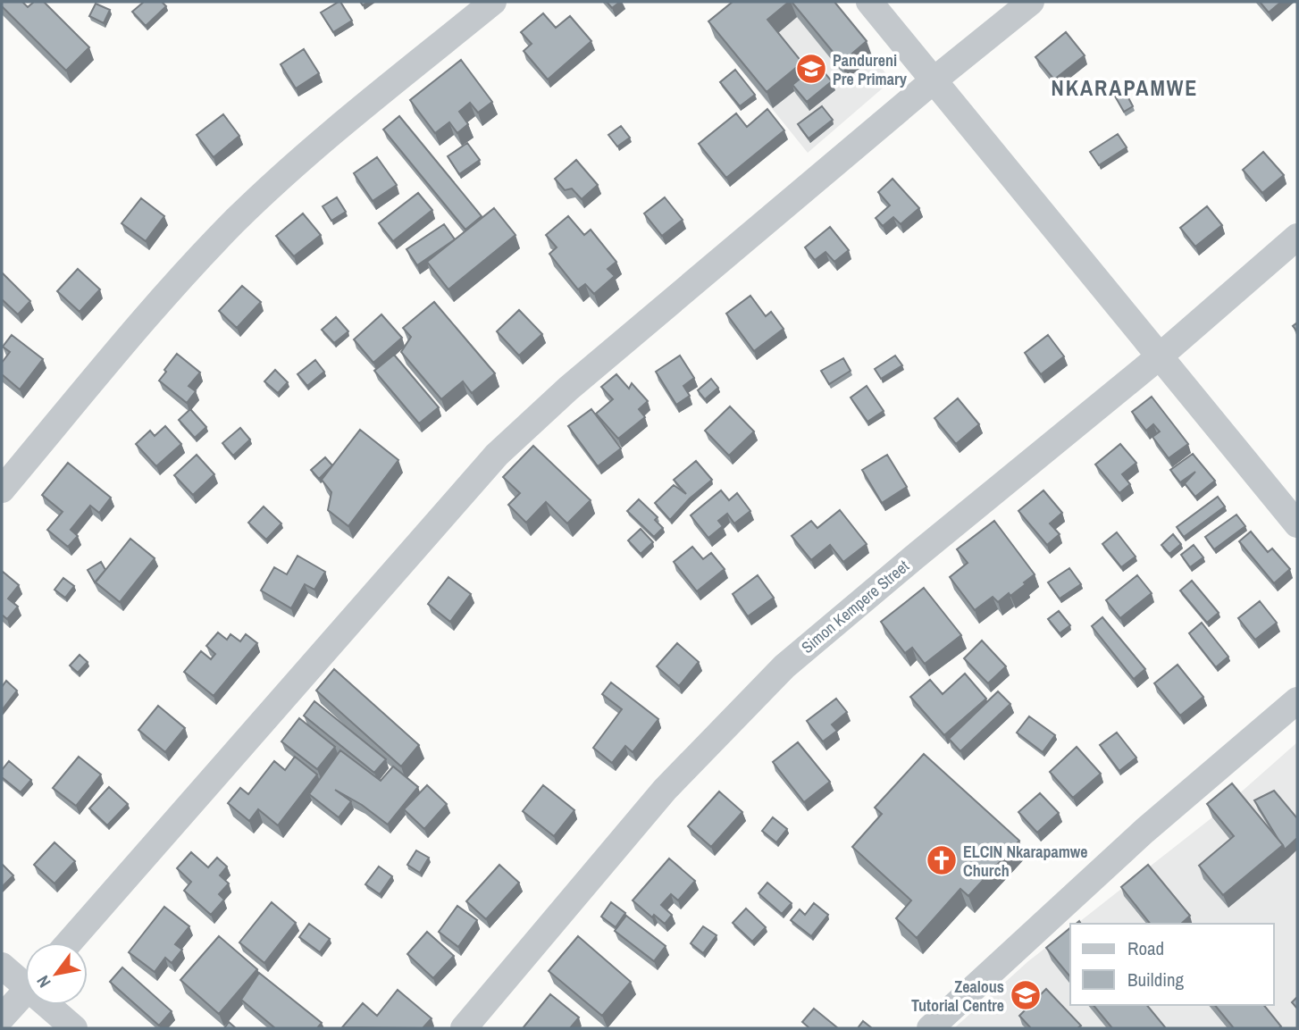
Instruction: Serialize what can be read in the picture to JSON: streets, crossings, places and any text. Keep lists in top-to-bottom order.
{
  "streets": {
    "street": ["Simon Kempere Street"]
  },
  "districts": ["NKARAPAMWE"],
  "places": {
    "school or university": ["Pandureni Pre Primary", "Zealous Tutorial Centre"],
    "church": ["ELCIN Nkarapamwe Church"]
  },
  "legend": ["Road", "Building"],
  "north": "bottom left"
}
